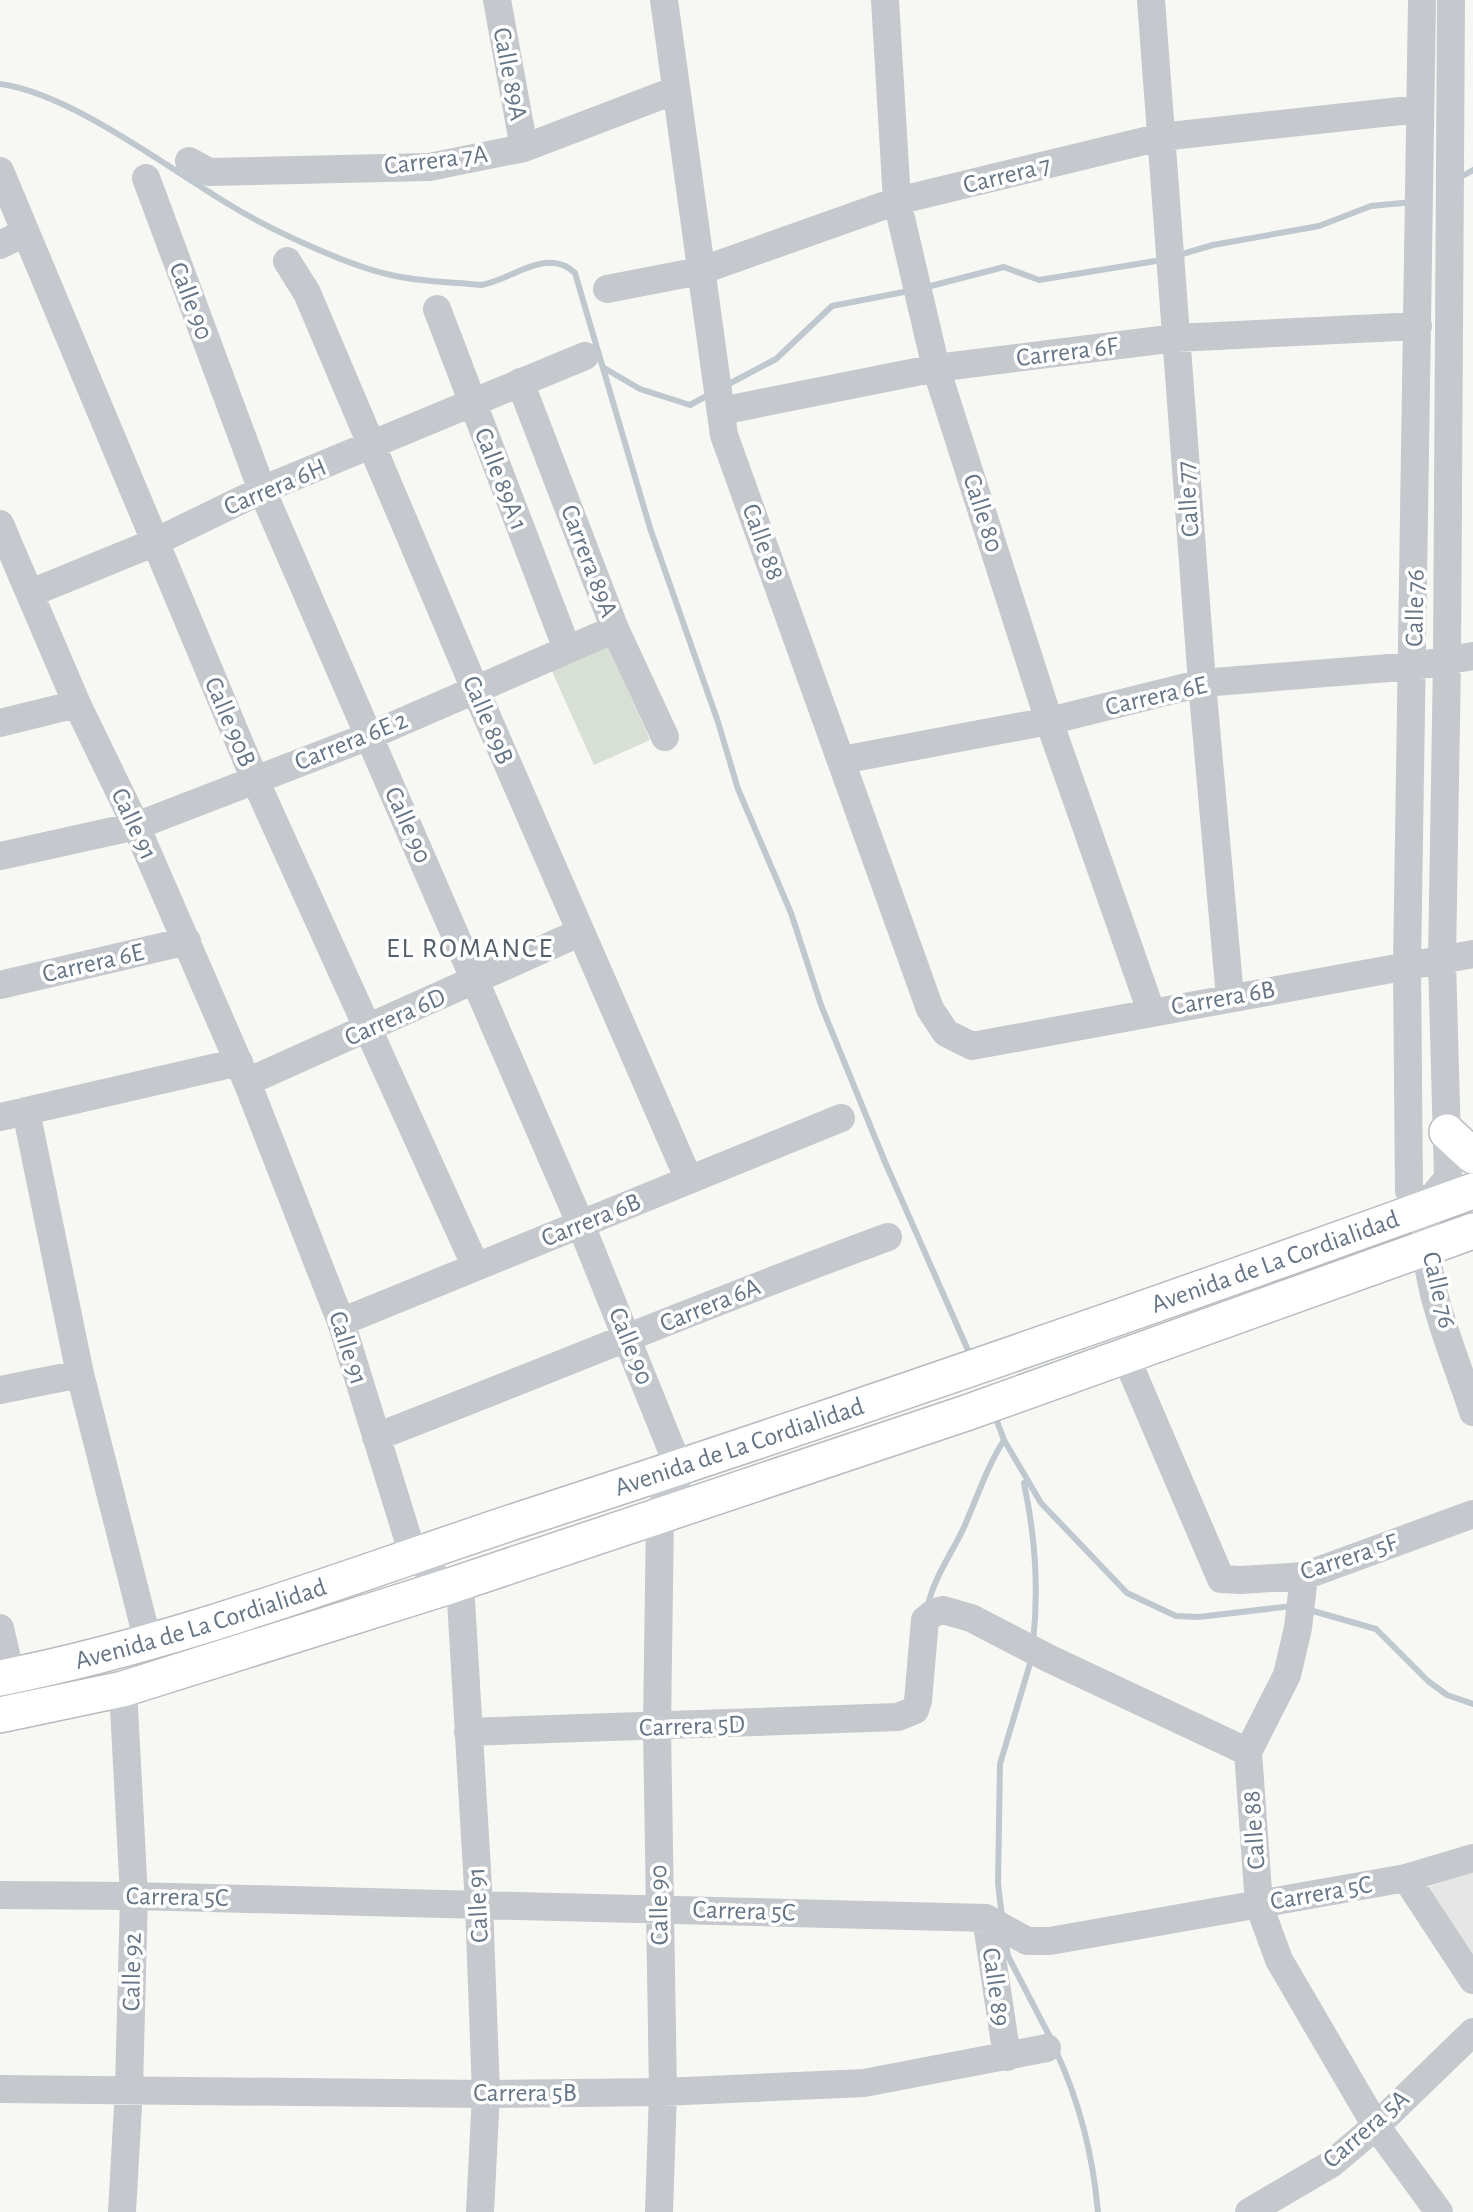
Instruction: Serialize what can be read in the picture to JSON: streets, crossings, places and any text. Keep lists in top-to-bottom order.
{
  "streets": {
    "main road": ["Avenida de La Cordialidad"],
    "street": [
      "Calle 89A",
      "Carrera 7A",
      "Carrera 7",
      "Calle 90",
      "Carrera 6F",
      "Calle 89A 1",
      "Carrera 6H",
      "Calle 77",
      "Calle 80",
      "Calle 88",
      "Carrera 89A",
      "Calle 76",
      "Carrera 6E",
      "Calle 89B",
      "Calle 90B",
      "Carrera 6E 2",
      "Calle 91",
      "Carrera 6B",
      "Carrera 6D",
      "Carrera 6A",
      "Carrera 5F",
      "Carrera 5D",
      "Carrera 5C",
      "Calle 92",
      "Calle 89",
      "Carrera 5B",
      "Carrera 5A"
    ]
  },
  "crossings": [
    ["Calle 89A", "Carrera 7A"],
    ["Carrera 7A", "Calle 88"],
    ["Carrera 7", "Calle 77"],
    ["Carrera 7", "Calle 80"],
    ["Carrera 7", "Calle 88"],
    ["Carrera 7", "Calle 76"],
    ["Calle 90", "Carrera 6H"],
    ["Calle 90", "Carrera 6E 2"],
    ["Calle 90", "Carrera 6B"],
    ["Calle 90", "Carrera 6D"],
    ["Calle 90", "Avenida de La Cordialidad"],
    ["Calle 90", "Carrera 6A"],
    ["Calle 90", "Carrera 5D"],
    ["Calle 90", "Carrera 5C"],
    ["Calle 90", "Carrera 5B"],
    ["Carrera 6F", "Calle 77"],
    ["Carrera 6F", "Calle 80"],
    ["Carrera 6F", "Calle 88"],
    ["Carrera 6F", "Calle 76"],
    ["Calle 89A 1", "Carrera 6H"],
    ["Calle 89A 1", "Carrera 6E 2"],
    ["Carrera 6H", "Carrera 89A"],
    ["Carrera 6H", "Calle 89B"],
    ["Carrera 6H", "Calle 90B"],
    ["Carrera 6H", "Calle 91"],
    ["Calle 77", "Carrera 6E"],
    ["Calle 77", "Carrera 6B"],
    ["Calle 80", "Carrera 6E"],
    ["Calle 80", "Carrera 6B"],
    ["Calle 88", "Carrera 6E"],
    ["Calle 88", "Carrera 6B"],
    ["Calle 88", "Carrera 5F"],
    ["Calle 88", "Carrera 5D"],
    ["Calle 88", "Carrera 5C"],
    ["Calle 88", "Carrera 5A"],
    ["Carrera 89A", "Carrera 6E 2"],
    ["Calle 76", "Carrera 6E"],
    ["Calle 76", "Carrera 6B"],
    ["Calle 76", "Avenida de La Cordialidad"],
    ["Carrera 6E", "Calle 91"],
    ["Calle 89B", "Carrera 6E 2"],
    ["Calle 89B", "Carrera 6B"],
    ["Calle 89B", "Carrera 6D"],
    ["Calle 90B", "Carrera 6E 2"],
    ["Calle 90B", "Carrera 6B"],
    ["Calle 90B", "Carrera 6D"],
    ["Carrera 6E 2", "Calle 91"],
    ["Calle 91", "Carrera 6B"],
    ["Calle 91", "Carrera 6D"],
    ["Calle 91", "Avenida de La Cordialidad"],
    ["Calle 91", "Carrera 6A"],
    ["Calle 91", "Carrera 5D"],
    ["Calle 91", "Carrera 5C"],
    ["Calle 91", "Carrera 5B"],
    ["Avenida de La Cordialidad", "Carrera 5F"],
    ["Avenida de La Cordialidad", "Calle 92"],
    ["Carrera 5C", "Calle 92"],
    ["Carrera 5C", "Calle 89"],
    ["Calle 92", "Carrera 5B"],
    ["Calle 89", "Carrera 5B"]
  ],
  "districts": ["EL ROMANCE"]
}
